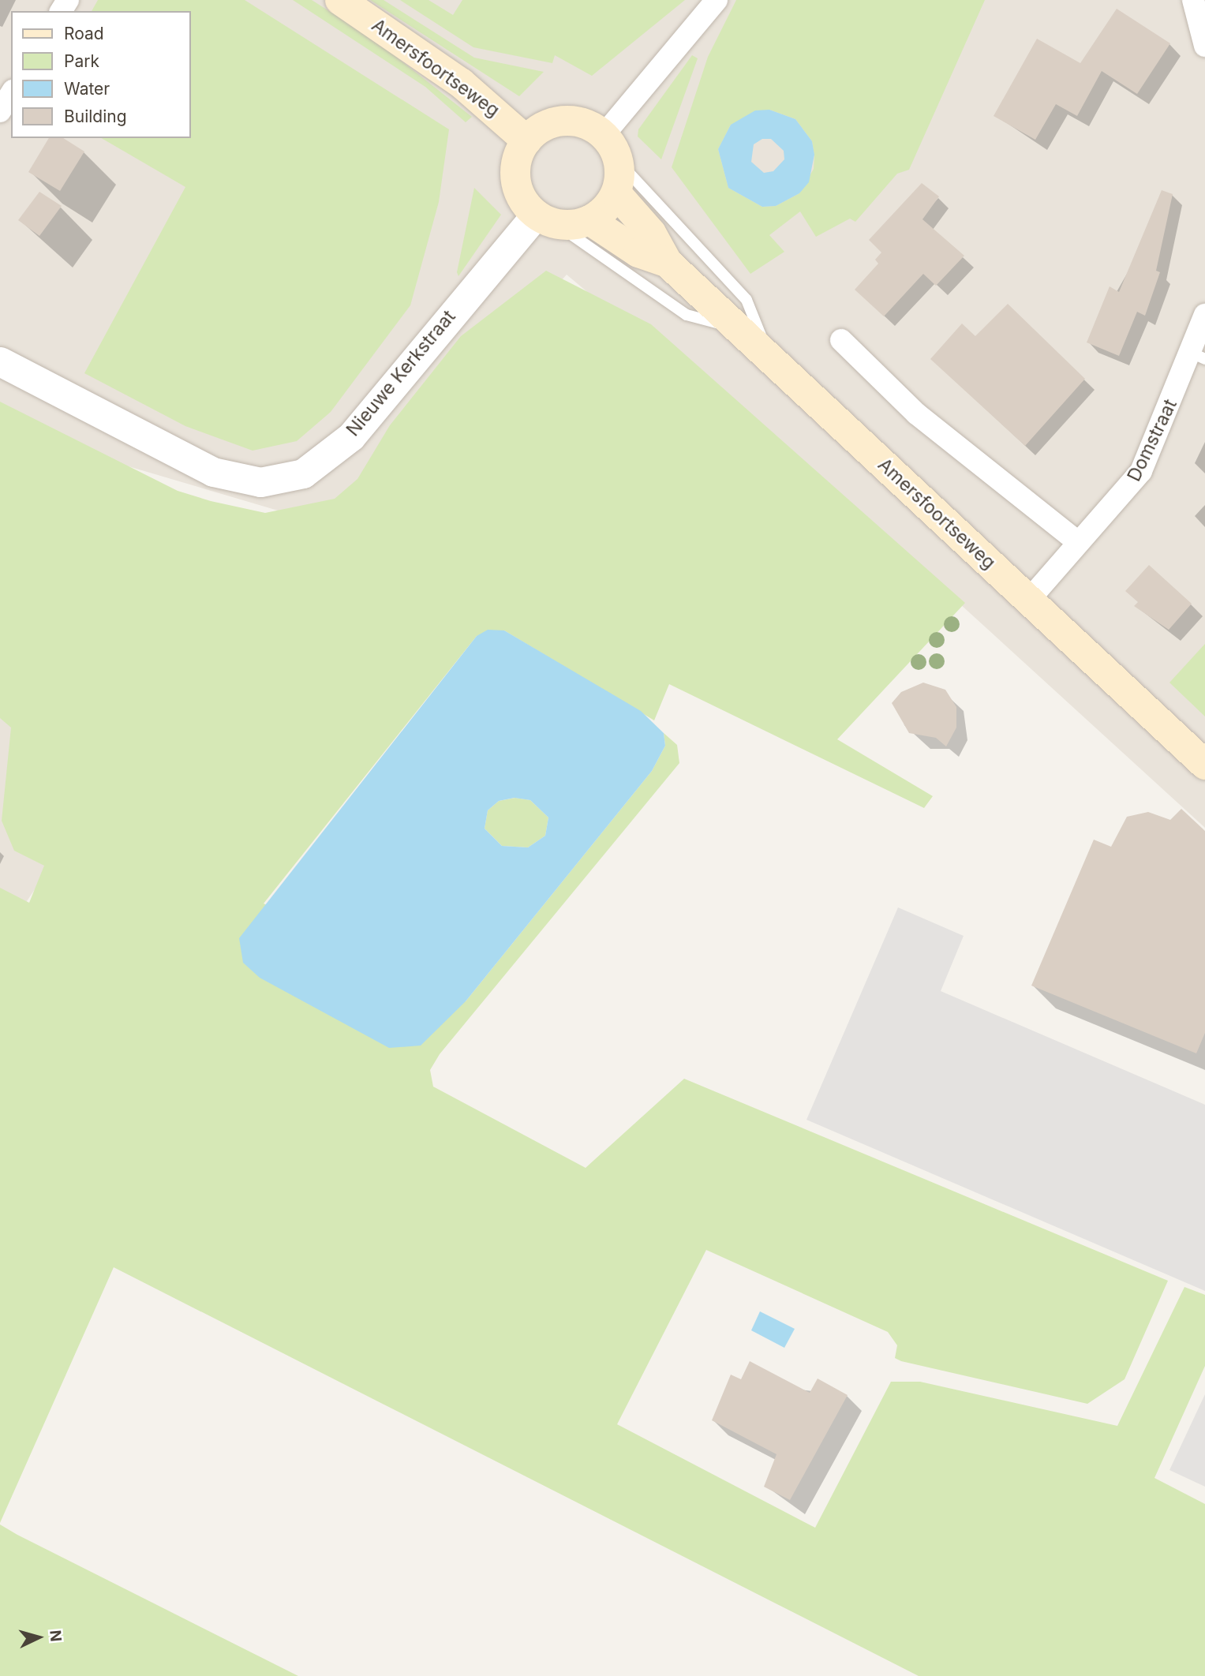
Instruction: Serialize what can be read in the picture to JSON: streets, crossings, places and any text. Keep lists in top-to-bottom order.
{
  "streets": {
    "main road": ["Amersfoortseweg"],
    "street": ["Nieuwe Kerkstraat", "Domstraat"]
  },
  "crossings": [
    ["Amersfoortseweg", "Nieuwe Kerkstraat"],
    ["Amersfoortseweg", "Domstraat"]
  ],
  "legend": [
    "Road",
    "Park",
    "Water",
    "Building"
  ],
  "north": "right"
}
